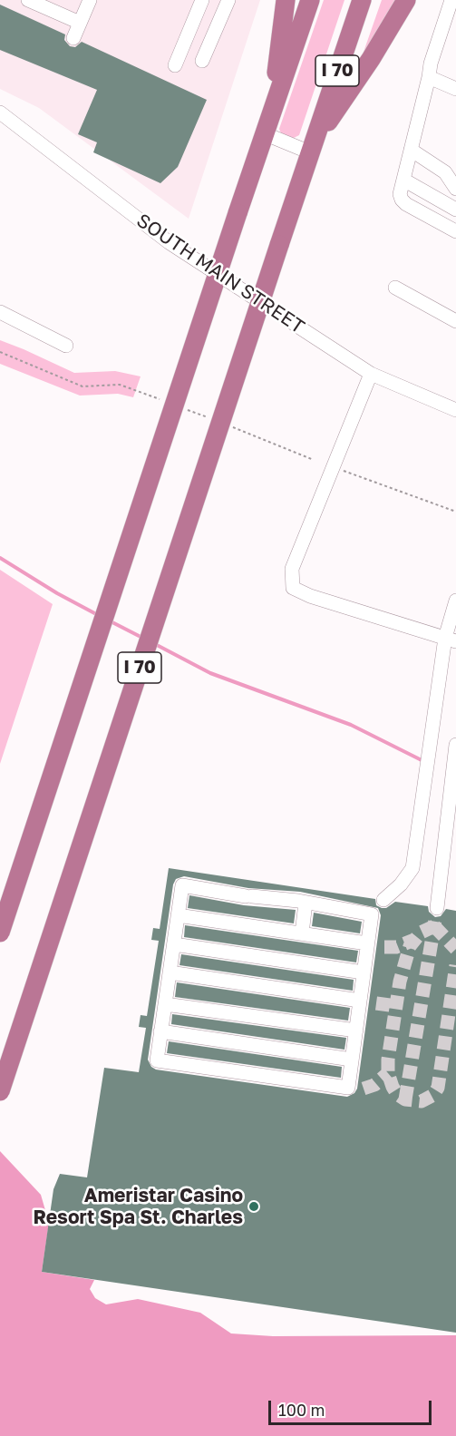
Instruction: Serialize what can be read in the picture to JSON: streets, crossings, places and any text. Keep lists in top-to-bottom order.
{
  "streets": {
    "highway": ["I 70"],
    "street": ["SOUTH MAIN STREET"]
  },
  "places": ["Ameristar Casino Resort Spa St. Charles"],
  "scale_bar": "100 m"
}
